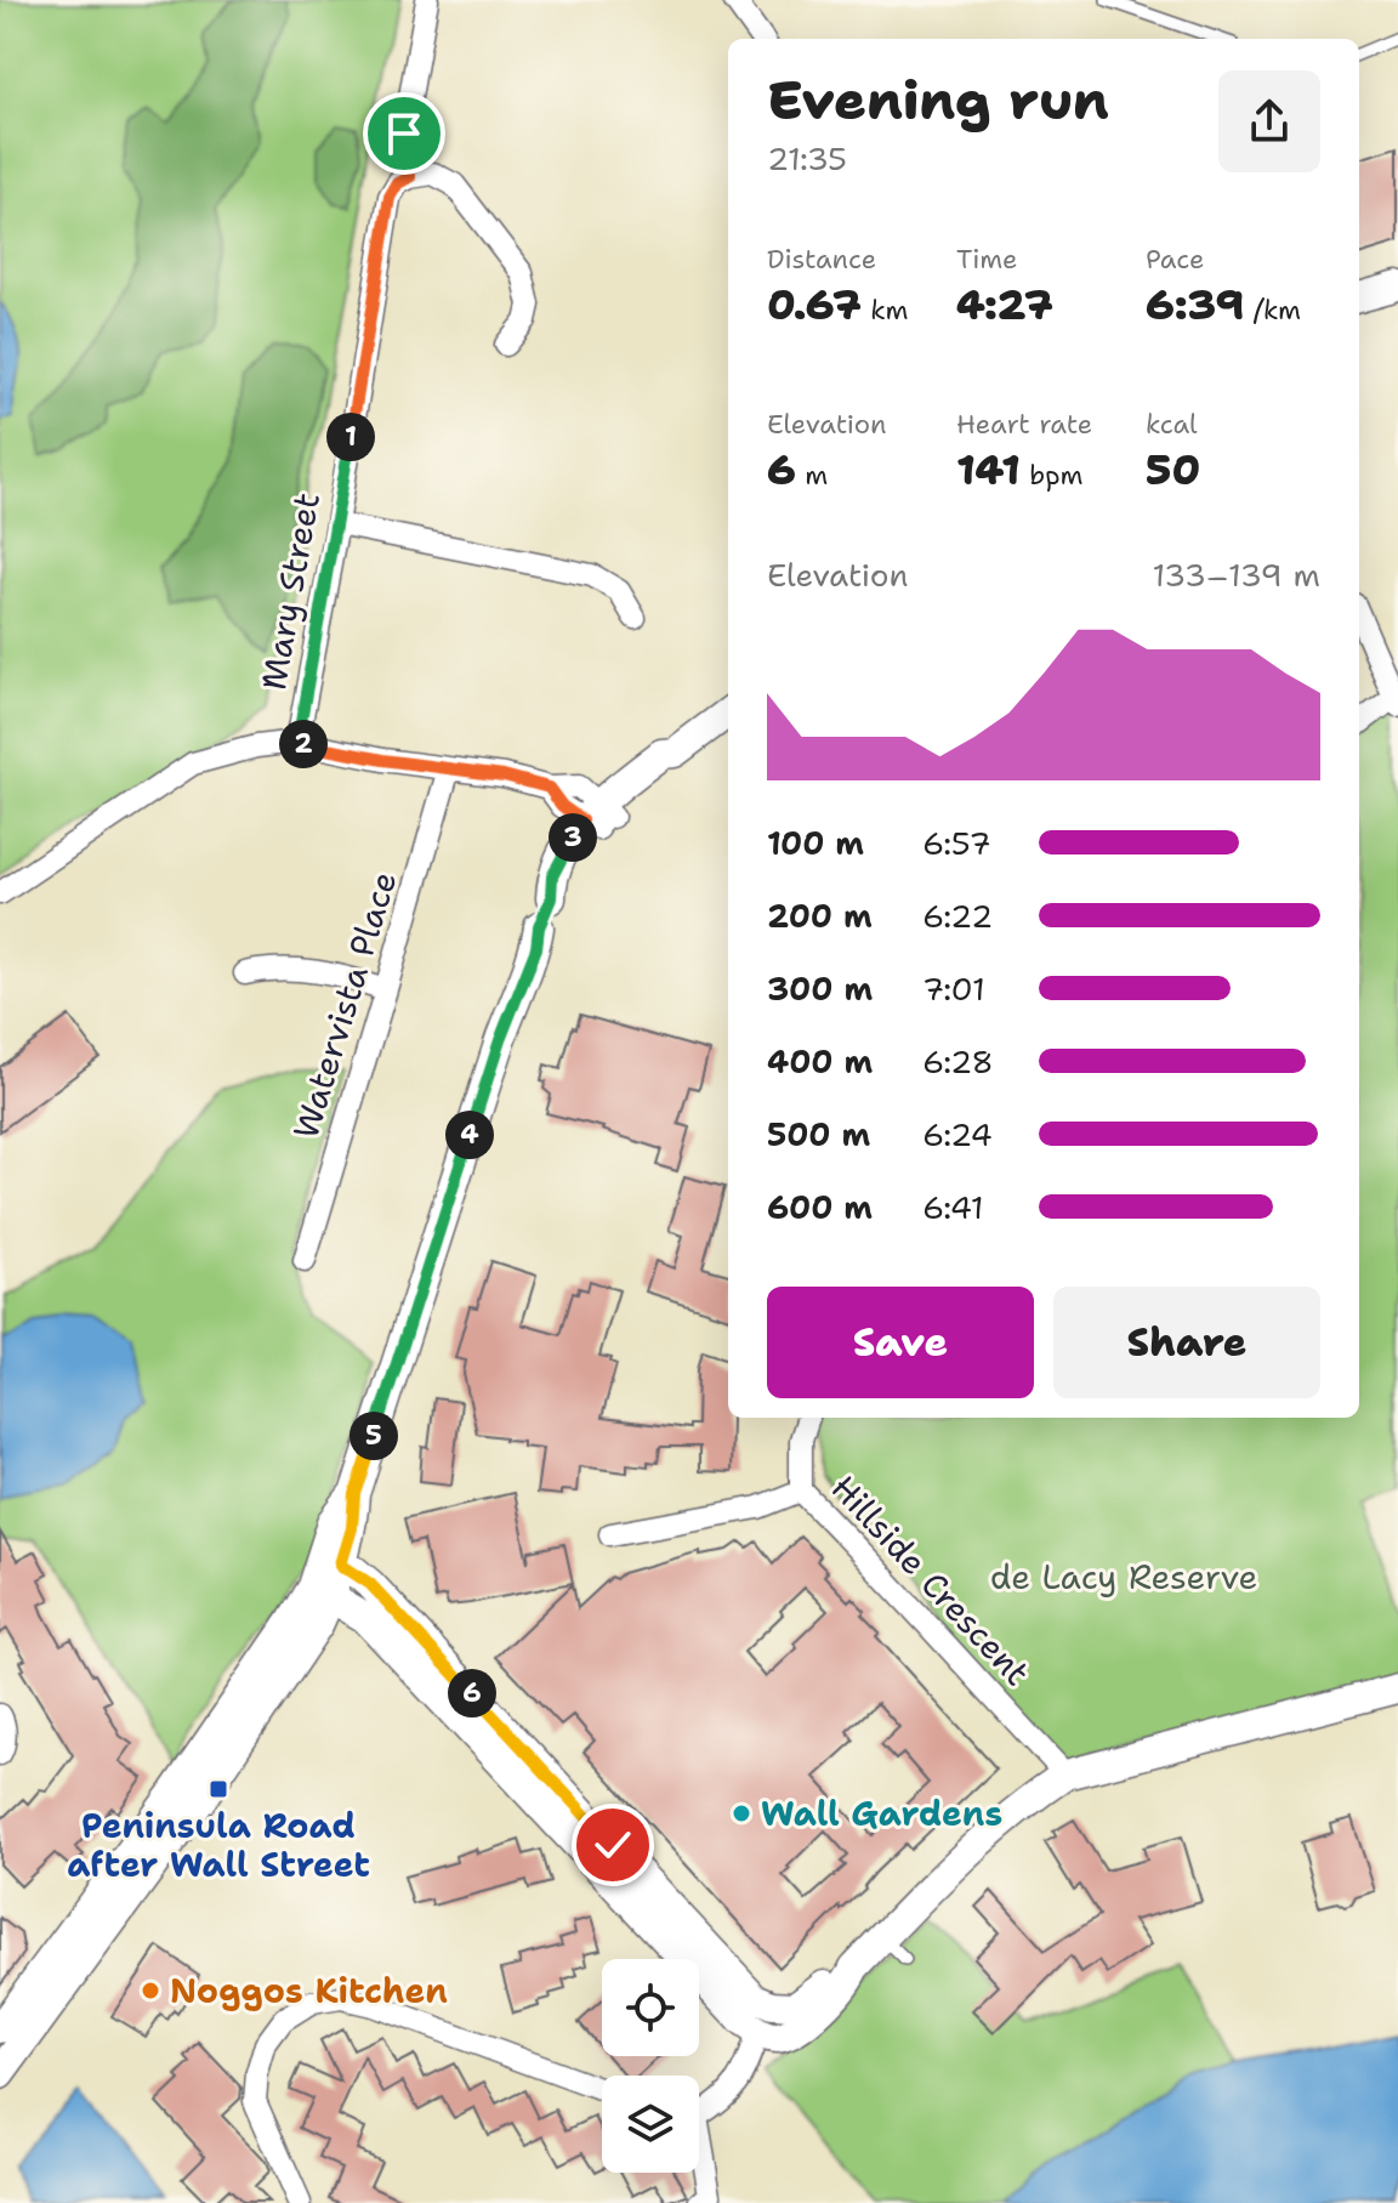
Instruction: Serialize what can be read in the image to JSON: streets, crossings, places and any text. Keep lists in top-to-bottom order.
{
  "streets": {
    "street": ["Mary Street", "Watervista Place", "Hillside Crescent"]
  },
  "parks": ["de Lacy Reserve"],
  "places": {
    "transit": ["Peninsula Road after Wall Street"],
    "other": ["Wall Gardens", "Noggos Kitchen"]
  },
  "page": {
    "heading": ["Evening run", "21:35"],
    "stats": [
      ["Distance", "0.67 km"],
      ["Time", "4:27"],
      ["Pace", "6:39 /km"],
      ["Elevation", "6 m"],
      ["Heart rate", "141 bpm"],
      ["kcal", "50"]
    ],
    "pins": [
      "1",
      "2",
      "3",
      "4",
      "5",
      "6"
    ],
    "chart": ["Elevation", "133–139 m"],
    "list": [
      {
        "name": "100 m",
        "note": "6:57"
      },
      {
        "name": "200 m",
        "note": "6:22"
      },
      {
        "name": "300 m",
        "note": "7:01"
      },
      {
        "name": "400 m",
        "note": "6:28"
      },
      {
        "name": "500 m",
        "note": "6:24"
      },
      {
        "name": "600 m",
        "note": "6:41"
      }
    ],
    "buttons": ["Save", "Share"]
  }
}
